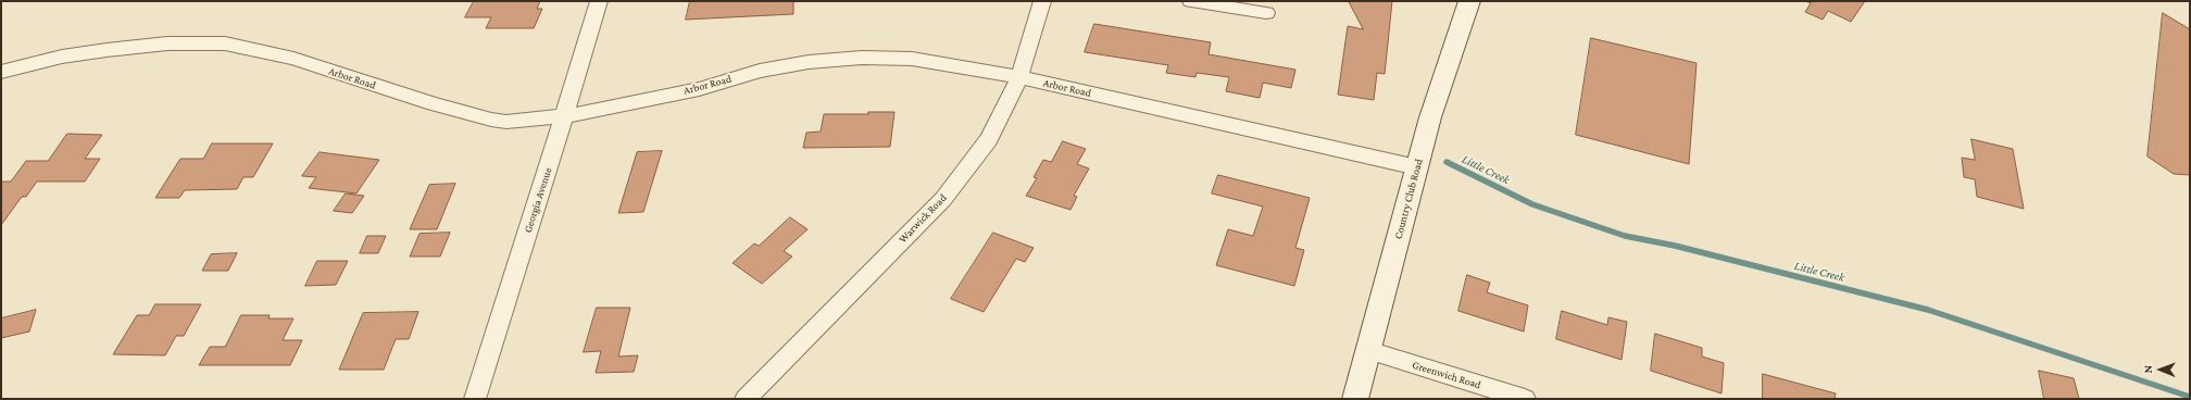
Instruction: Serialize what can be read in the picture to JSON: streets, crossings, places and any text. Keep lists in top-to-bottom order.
{
  "streets": {
    "main road": ["Country Club Road"],
    "street": [
      "Arbor Road",
      "Georgia Avenue",
      "Warwick Road",
      "Greenwich Road"
    ]
  },
  "crossings": [
    ["Arbor Road", "Country Club Road"],
    ["Arbor Road", "Georgia Avenue"],
    ["Arbor Road", "Warwick Road"],
    ["Country Club Road", "Greenwich Road"]
  ],
  "water": ["Little Creek"],
  "north": "left"
}
